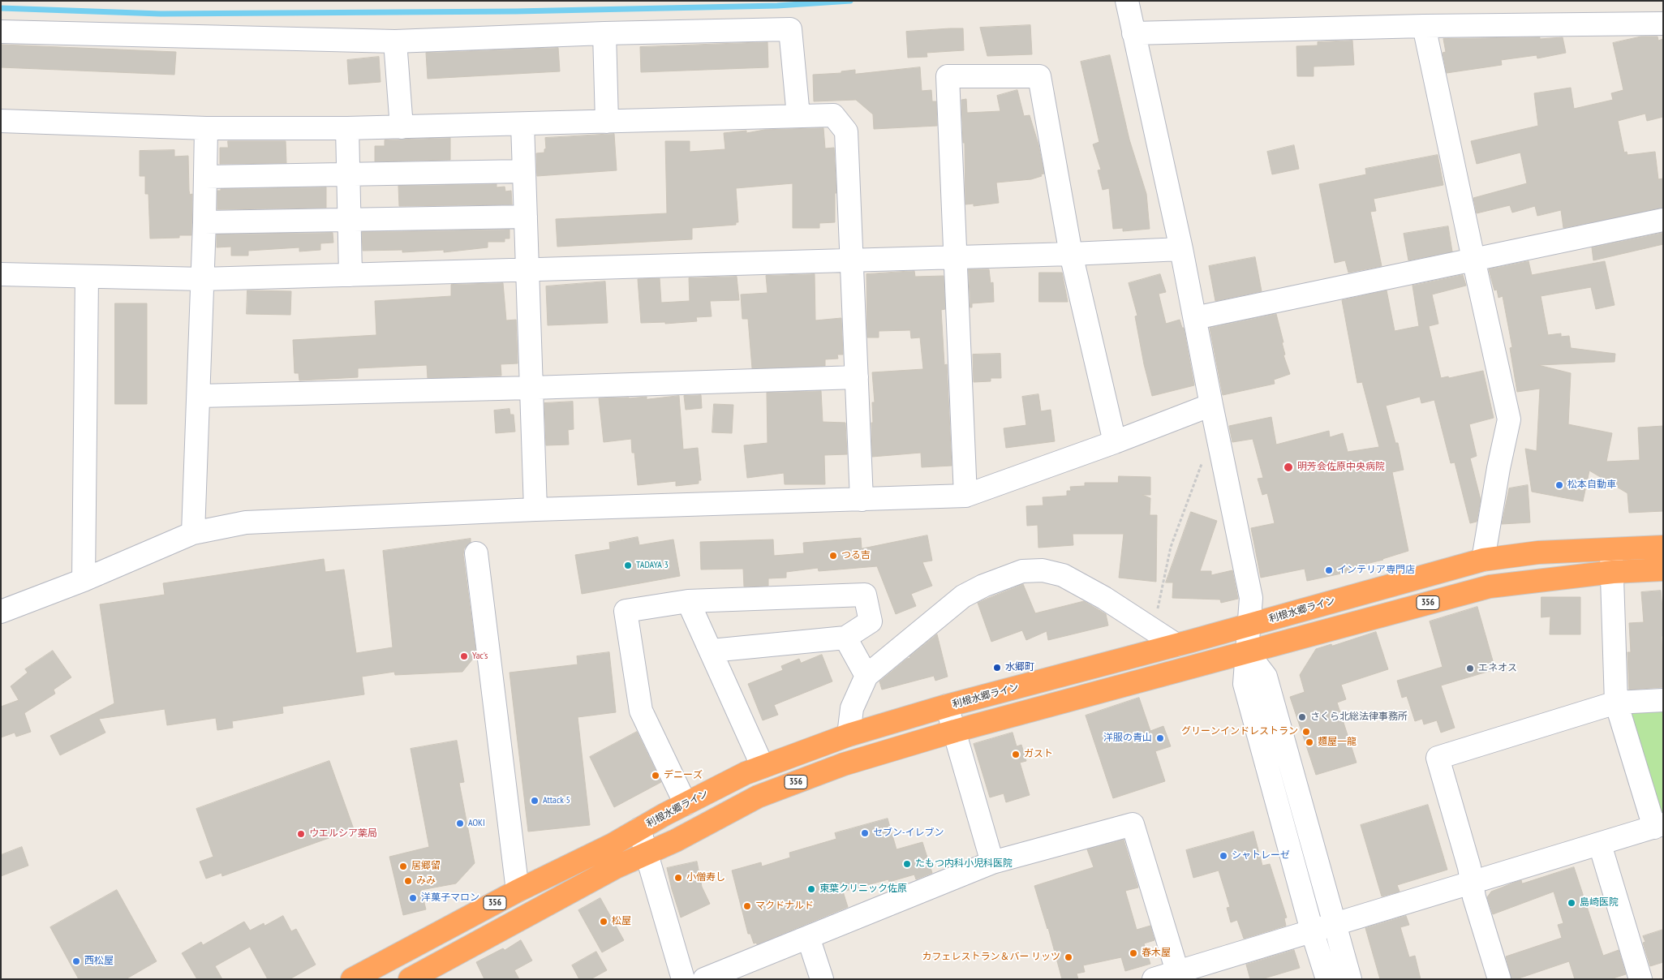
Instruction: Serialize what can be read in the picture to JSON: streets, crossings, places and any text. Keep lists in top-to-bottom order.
{
  "streets": {
    "highway": ["356", "利根水郷ライン"]
  },
  "places": [
    "明芳会佐原中央病院",
    "松本自動車",
    "つる吉",
    "TADAYA 3",
    "インテリア専門店",
    "Yac's",
    "水郷町",
    "エネオス",
    "さくら北総法律事務所",
    "グリーンインドレストラン",
    "洋服の青山",
    "麵屋一龍",
    "ガスト",
    "デニーズ",
    "Attack 5",
    "AOKI",
    "セブン-イレブン",
    "ウエルシア薬局",
    "シャトレーゼ",
    "たもつ内科小児科医院",
    "居郷留",
    "小僧寿し",
    "みみ",
    "東葉クリニック佐原",
    "洋菓子マロン",
    "島崎医院",
    "マクドナルド",
    "松屋",
    "春木屋",
    "カフェレストラン＆バー リッツ",
    "西松屋"
  ]
}
